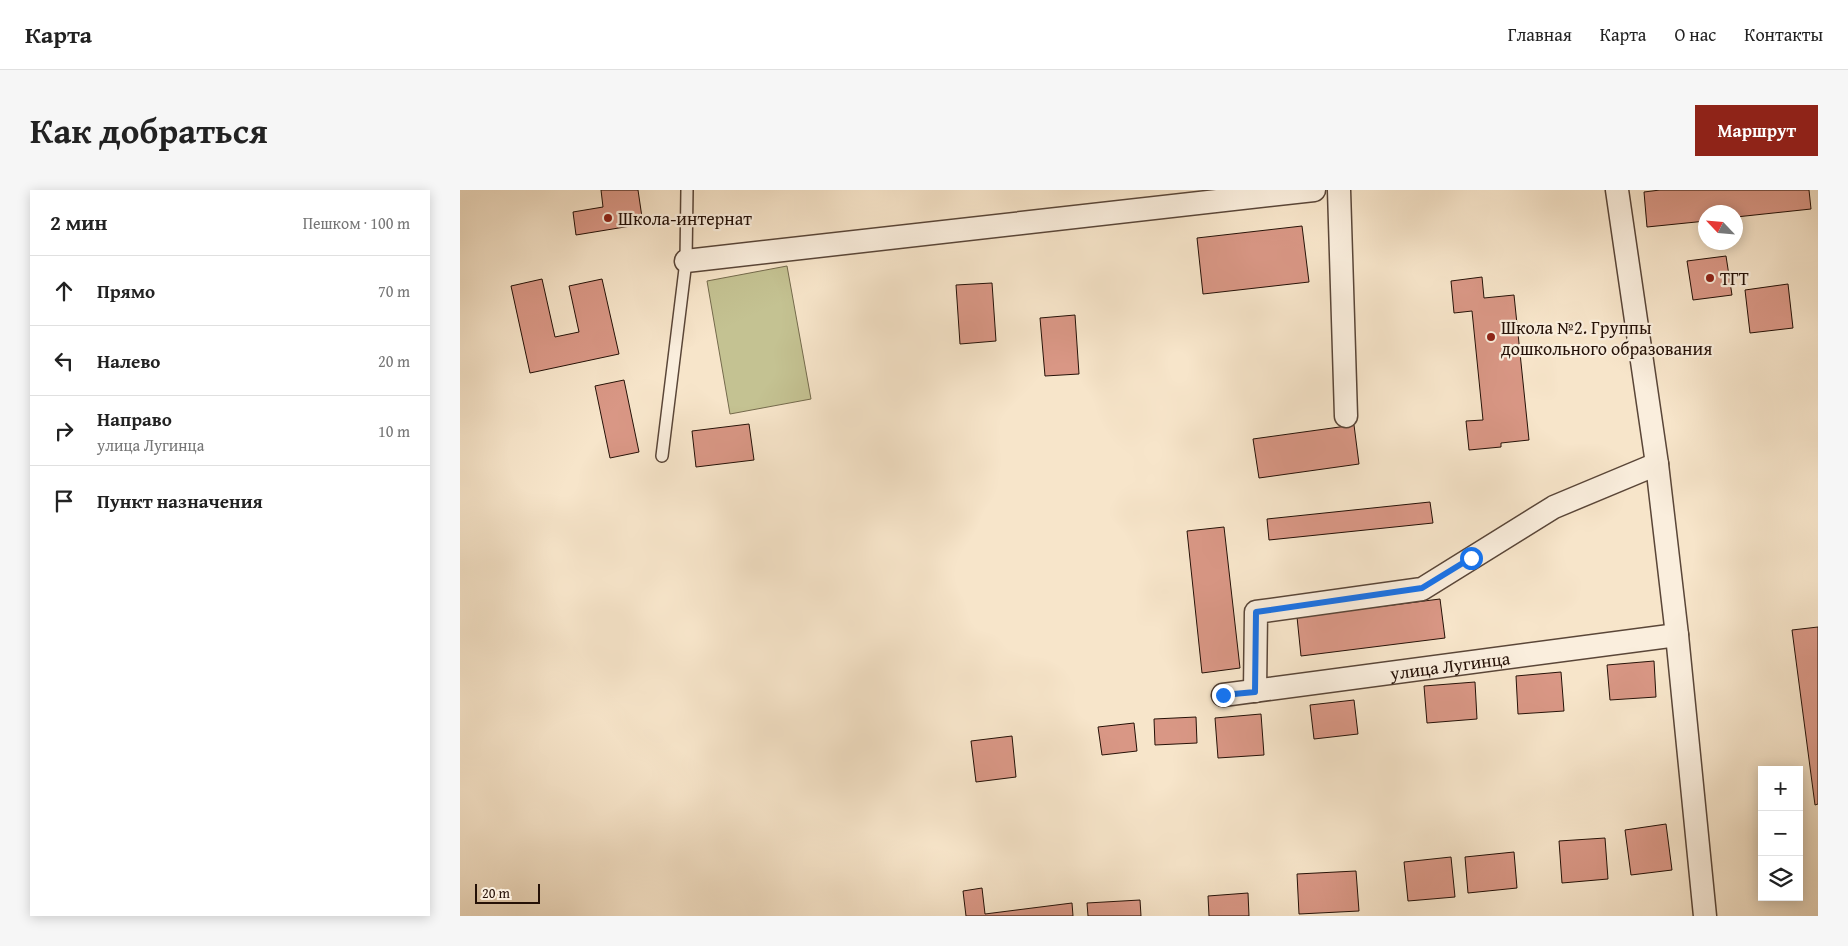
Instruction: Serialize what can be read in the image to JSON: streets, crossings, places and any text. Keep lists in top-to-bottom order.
{
  "streets": {
    "street": ["улица Лугинца"]
  },
  "places": ["Школа-интернат", "ТГТ", "Школа №2. Группы дошкольного образования"],
  "scale_bar": "20 m",
  "north": "top left",
  "page": {
    "header": "Карта",
    "nav": [
      "Главная",
      "Карта",
      "О нас",
      "Контакты"
    ],
    "title": "Как добраться",
    "buttons": "Маршрут",
    "heading": ["2 мин", "Пешком · 100 m"],
    "list": [
      ["Прямо", "70 m"],
      ["Налево", "20 m"],
      ["Направо", "улица Лугинца", "10 m"],
      "Пункт назначения"
    ],
    "map_buttons": ["+", "−"],
    "scale": "20 m"
  }
}
